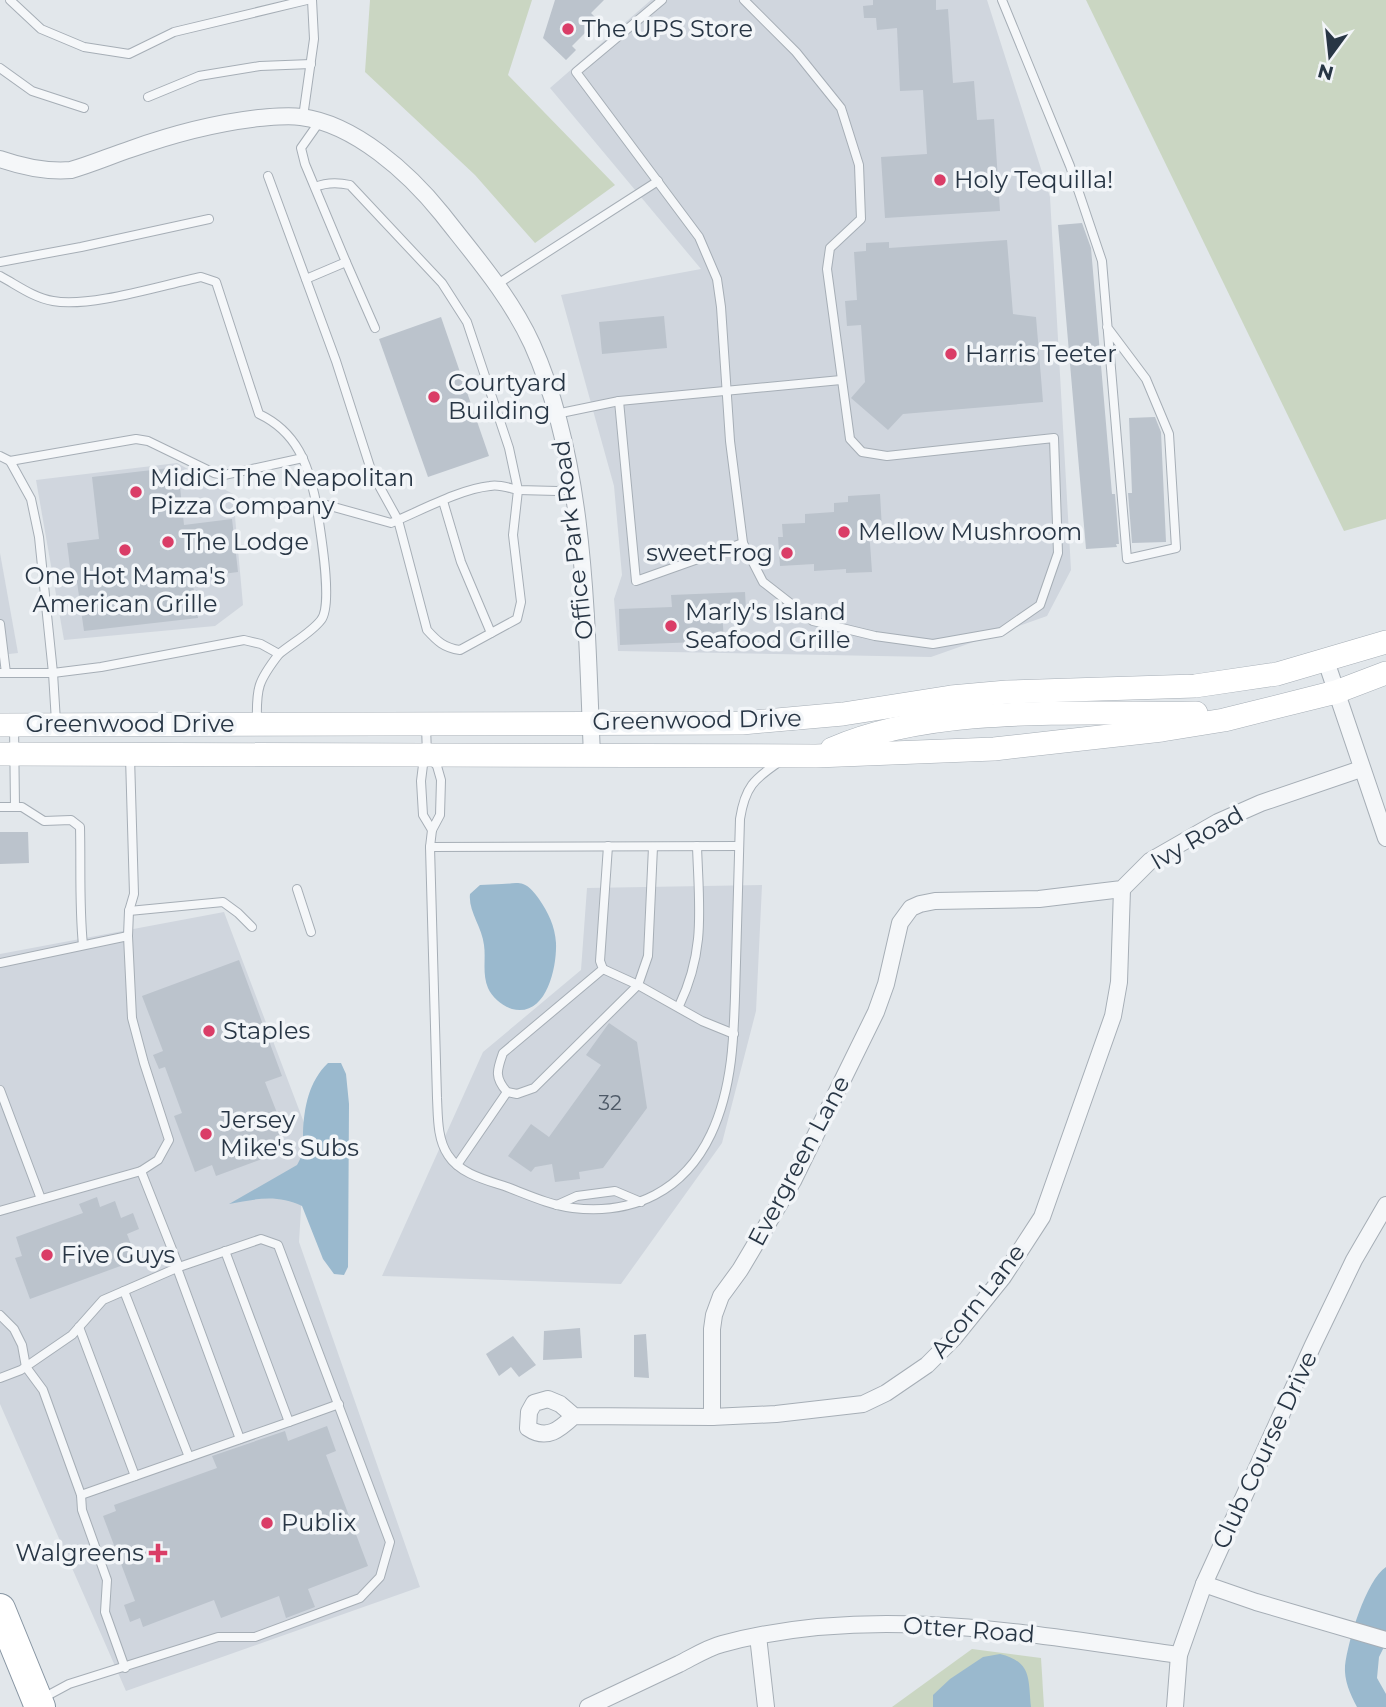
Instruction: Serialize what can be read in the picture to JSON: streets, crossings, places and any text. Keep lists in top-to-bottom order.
{
  "streets": {
    "street": [
      "Office Park Road",
      "Greenwood Drive",
      "Ivy Road",
      "Evergreen Lane",
      "Acorn Lane",
      "Club Course Drive",
      "Otter Road"
    ]
  },
  "crossings": [
    ["Office Park Road", "Greenwood Drive"],
    ["Ivy Road", "Evergreen Lane"],
    ["Ivy Road", "Acorn Lane"],
    ["Evergreen Lane", "Acorn Lane"],
    ["Club Course Drive", "Otter Road"]
  ],
  "places": {
    "other": [
      "The UPS Store",
      "Holy Tequilla!",
      "Harris Teeter",
      "Courtyard Building",
      "MidiCi The Neapolitan Pizza Company",
      "Mellow Mushroom",
      "The Lodge",
      "One Hot Mama's American Grille",
      "sweetFrog",
      "Marly's Island Seafood Grille",
      "Staples",
      "Jersey Mike's Subs",
      "Five Guys",
      "Publix"
    ],
    "health": ["Walgreens"]
  },
  "house_numbers": ["32"],
  "north": "bottom"
}
